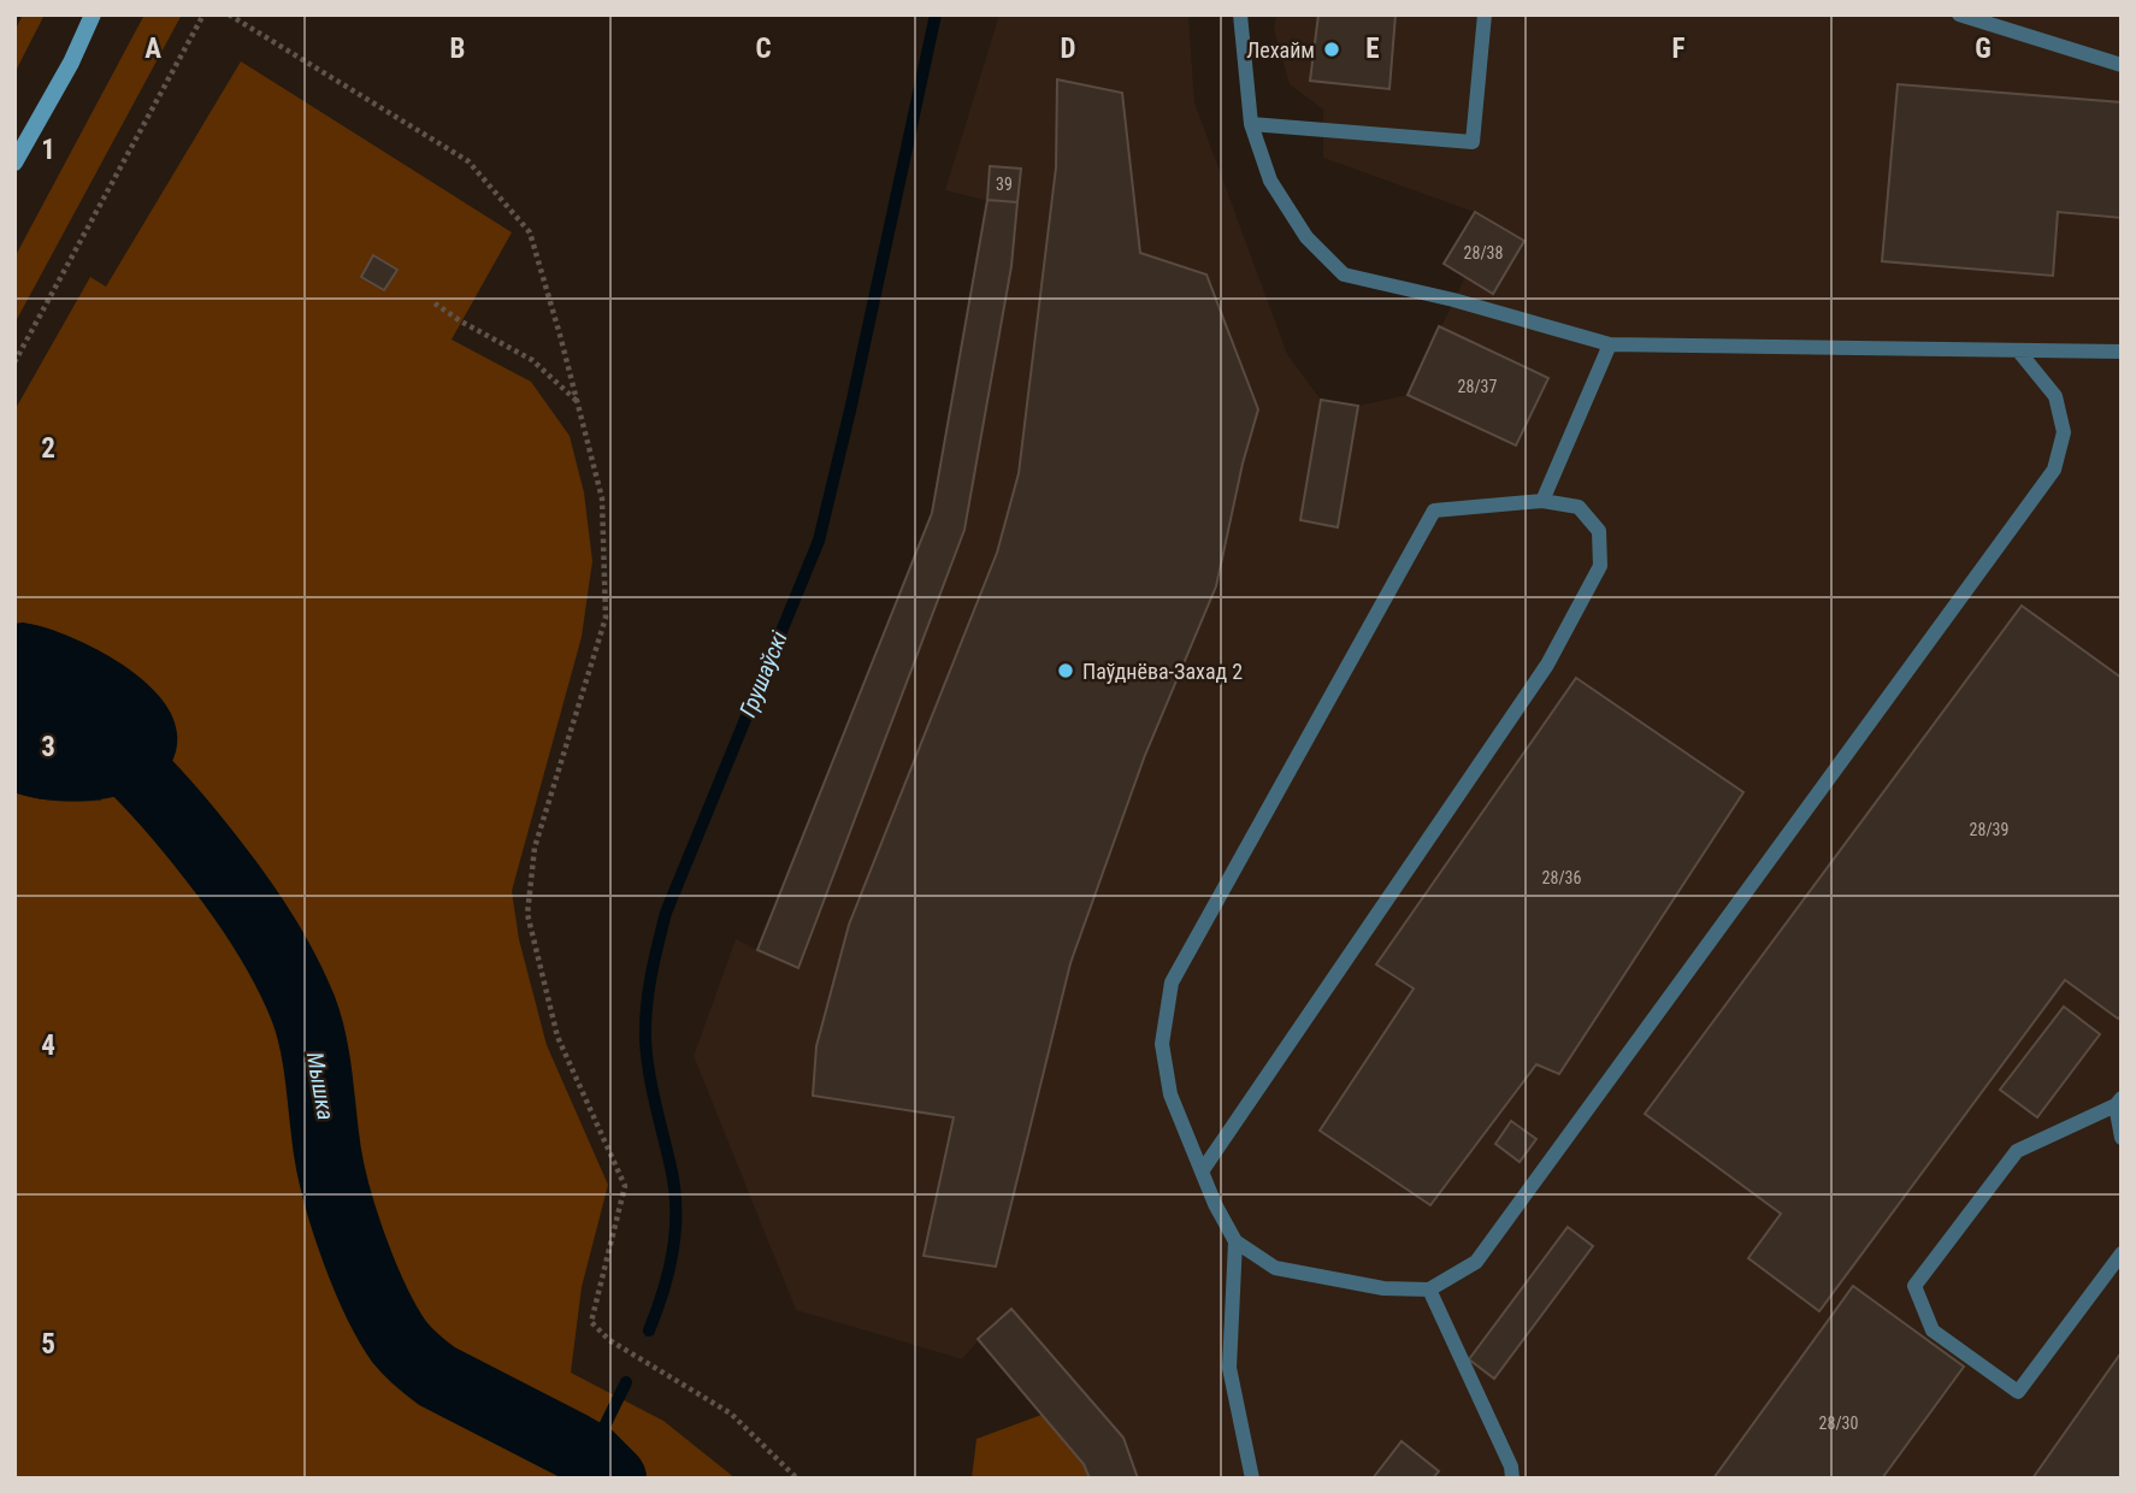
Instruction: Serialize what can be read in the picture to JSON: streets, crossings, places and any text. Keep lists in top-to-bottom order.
{
  "water": ["Грушаўскі", "Мышка"],
  "places": ["Лехайм", "Паўднёва-Захад 2"],
  "house_numbers": [
    "39",
    "28/38",
    "28/37",
    "28/39",
    "28/36",
    "28/30"
  ],
  "grid": {
    "columns": [
      "A",
      "B",
      "C",
      "D",
      "E",
      "F",
      "G"
    ],
    "rows": [
      "1",
      "2",
      "3",
      "4",
      "5"
    ]
  }
}
